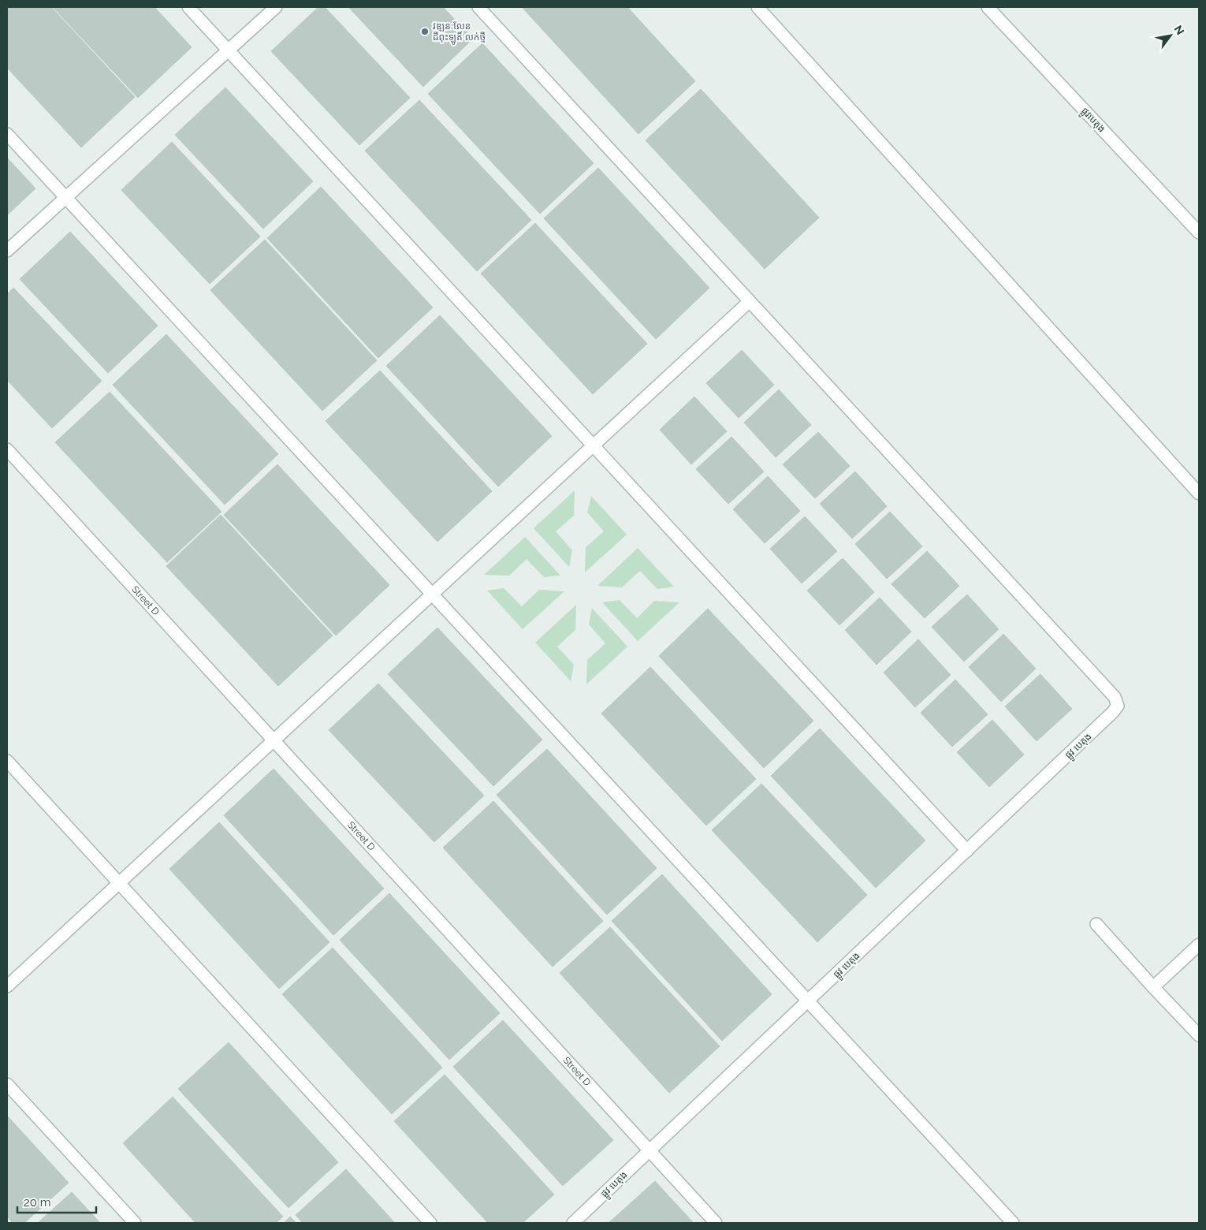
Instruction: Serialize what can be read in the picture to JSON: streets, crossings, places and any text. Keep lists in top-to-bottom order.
{
  "streets": {
    "street": ["ផ្លូវបេតុង", "Street D", "ផ្លូវ បេតុង"]
  },
  "crossings": [
    ["Street D", "ផ្លូវ បេតុង"]
  ],
  "places": ["វឌ្ឍនៈលែន ដីពុះឡូតិ៍ លក់ថ្មី"],
  "scale_bar": "20 m",
  "north": "top right"
}
